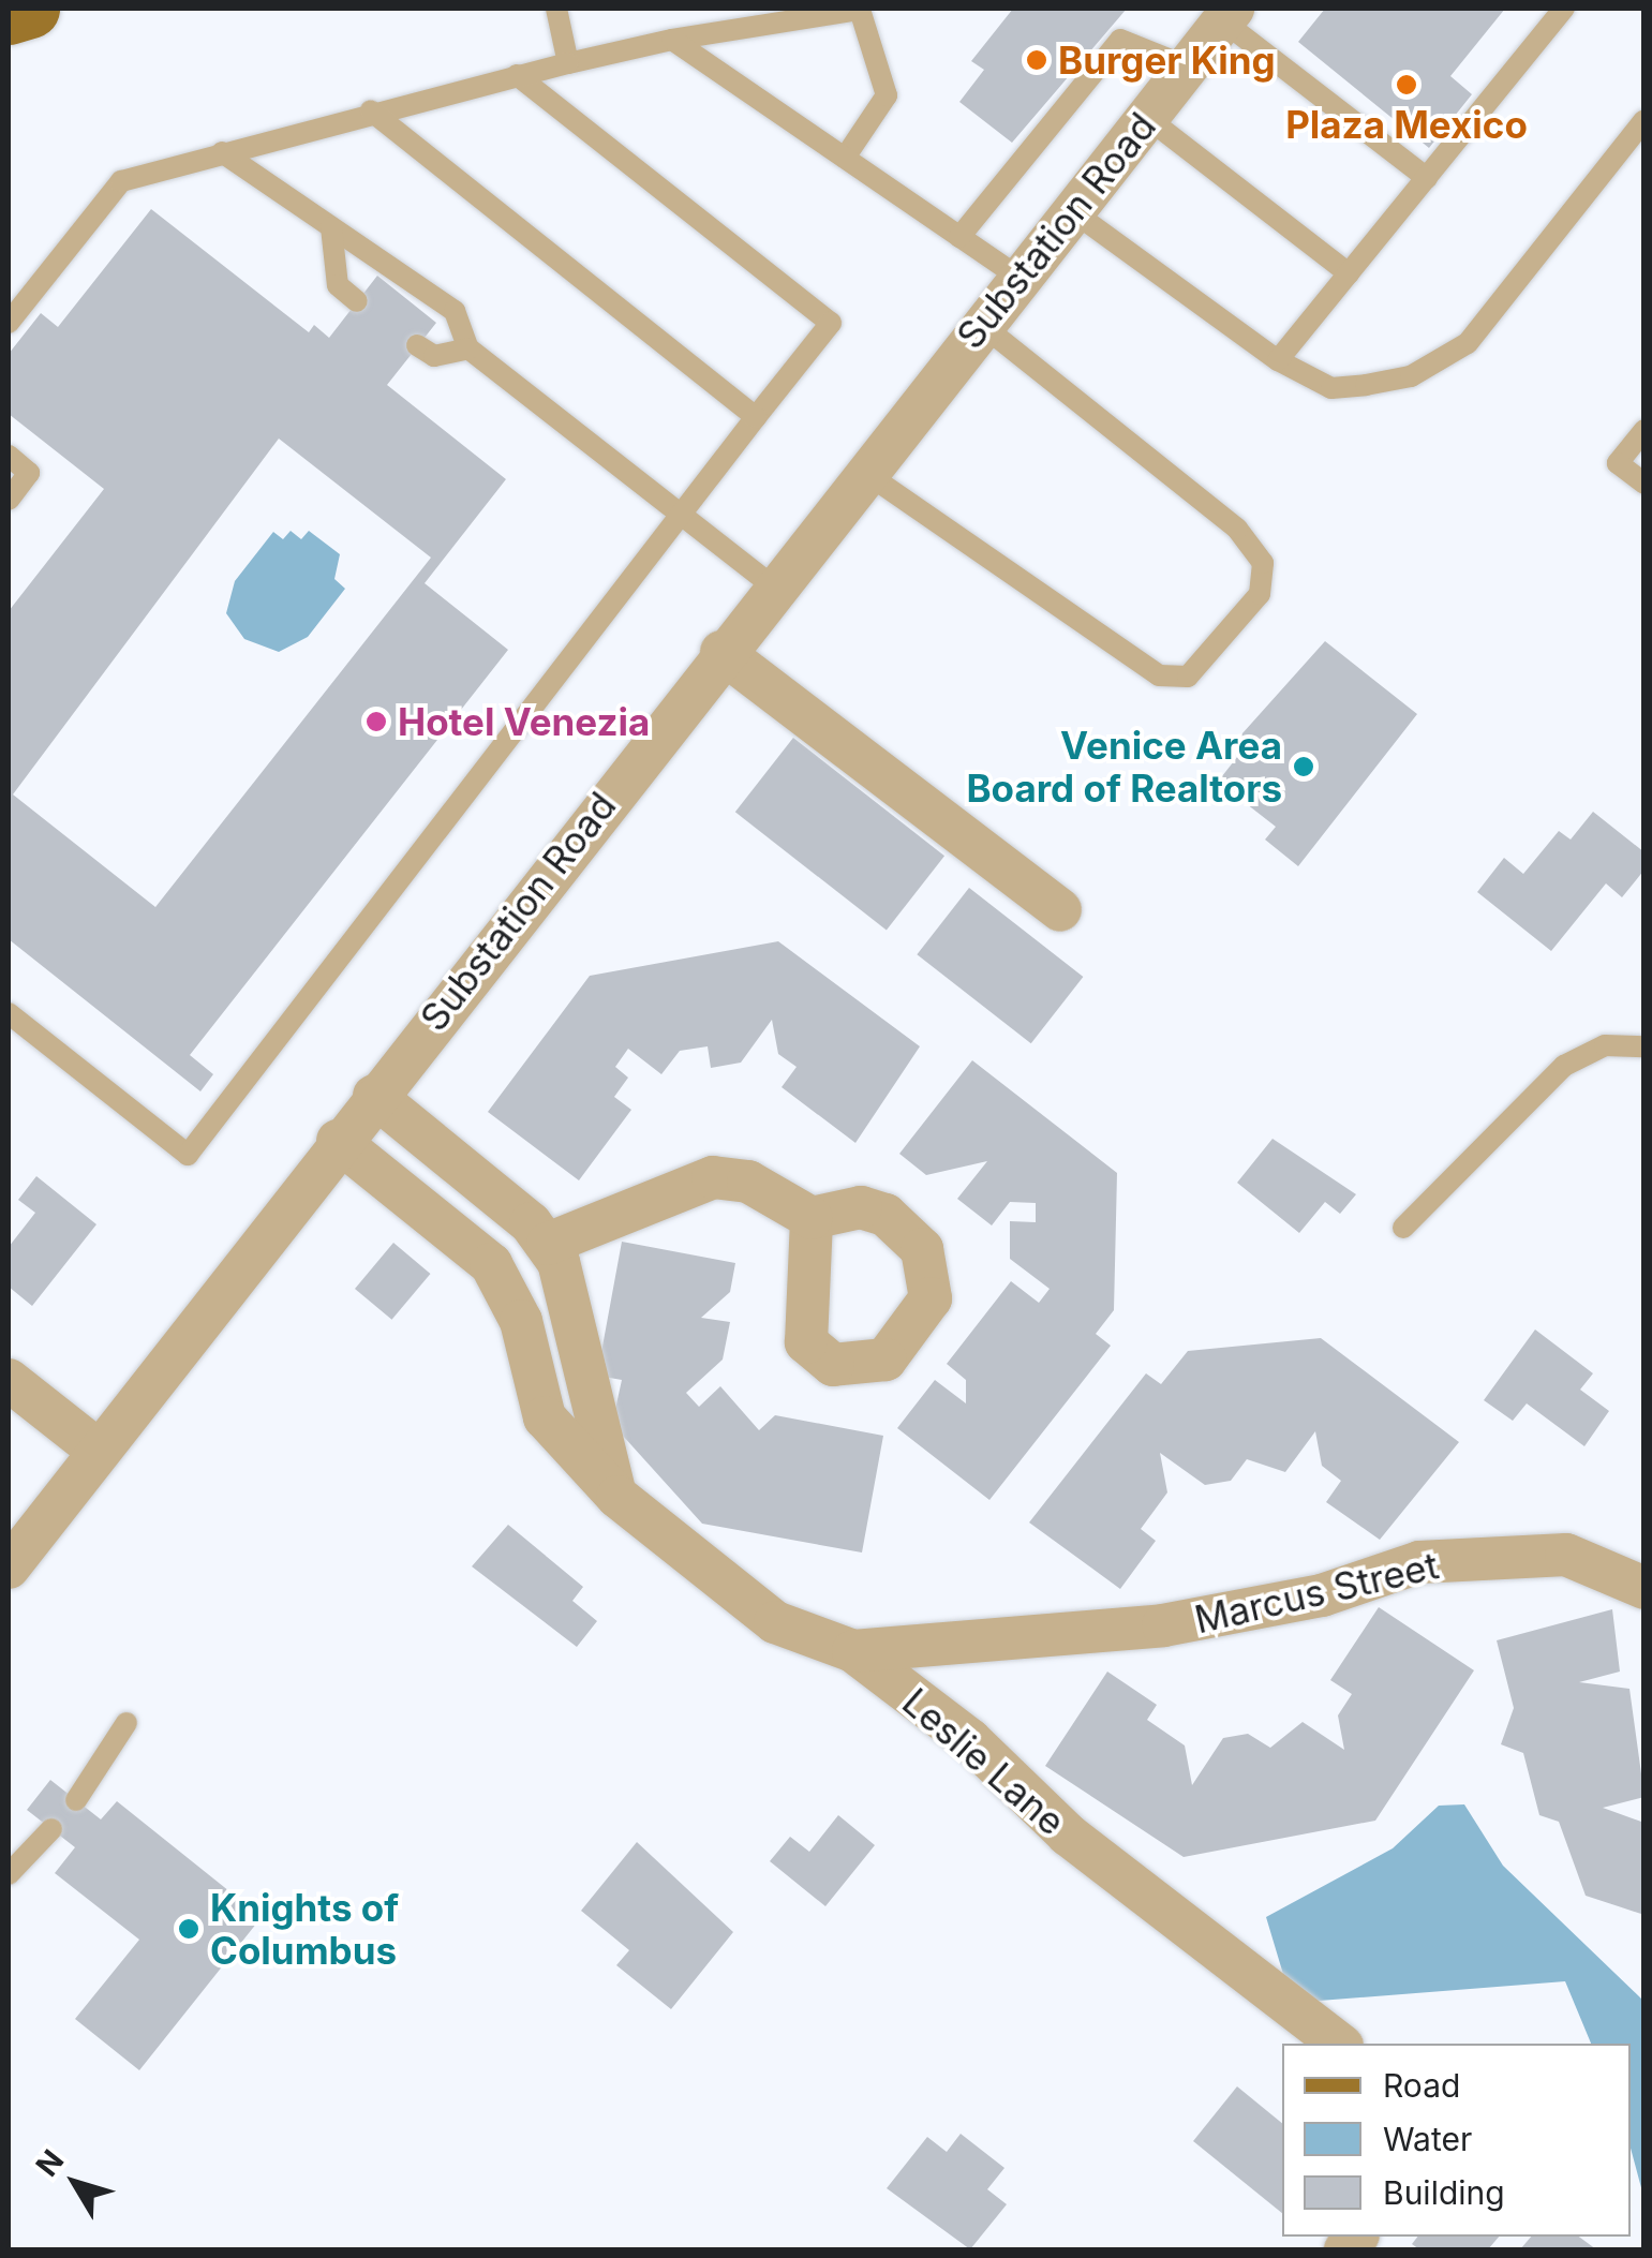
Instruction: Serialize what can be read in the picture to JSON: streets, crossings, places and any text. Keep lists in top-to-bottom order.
{
  "streets": {
    "street": ["Substation Road", "Marcus Street", "Leslie Lane"]
  },
  "crossings": [
    ["Substation Road", "Leslie Lane"],
    ["Marcus Street", "Leslie Lane"]
  ],
  "places": [
    "Burger King",
    "Plaza Mexico",
    "Hotel Venezia",
    "Venice Area Board of Realtors",
    "Knights of Columbus"
  ],
  "legend": ["Road", "Water", "Building"],
  "north": "top left"
}
